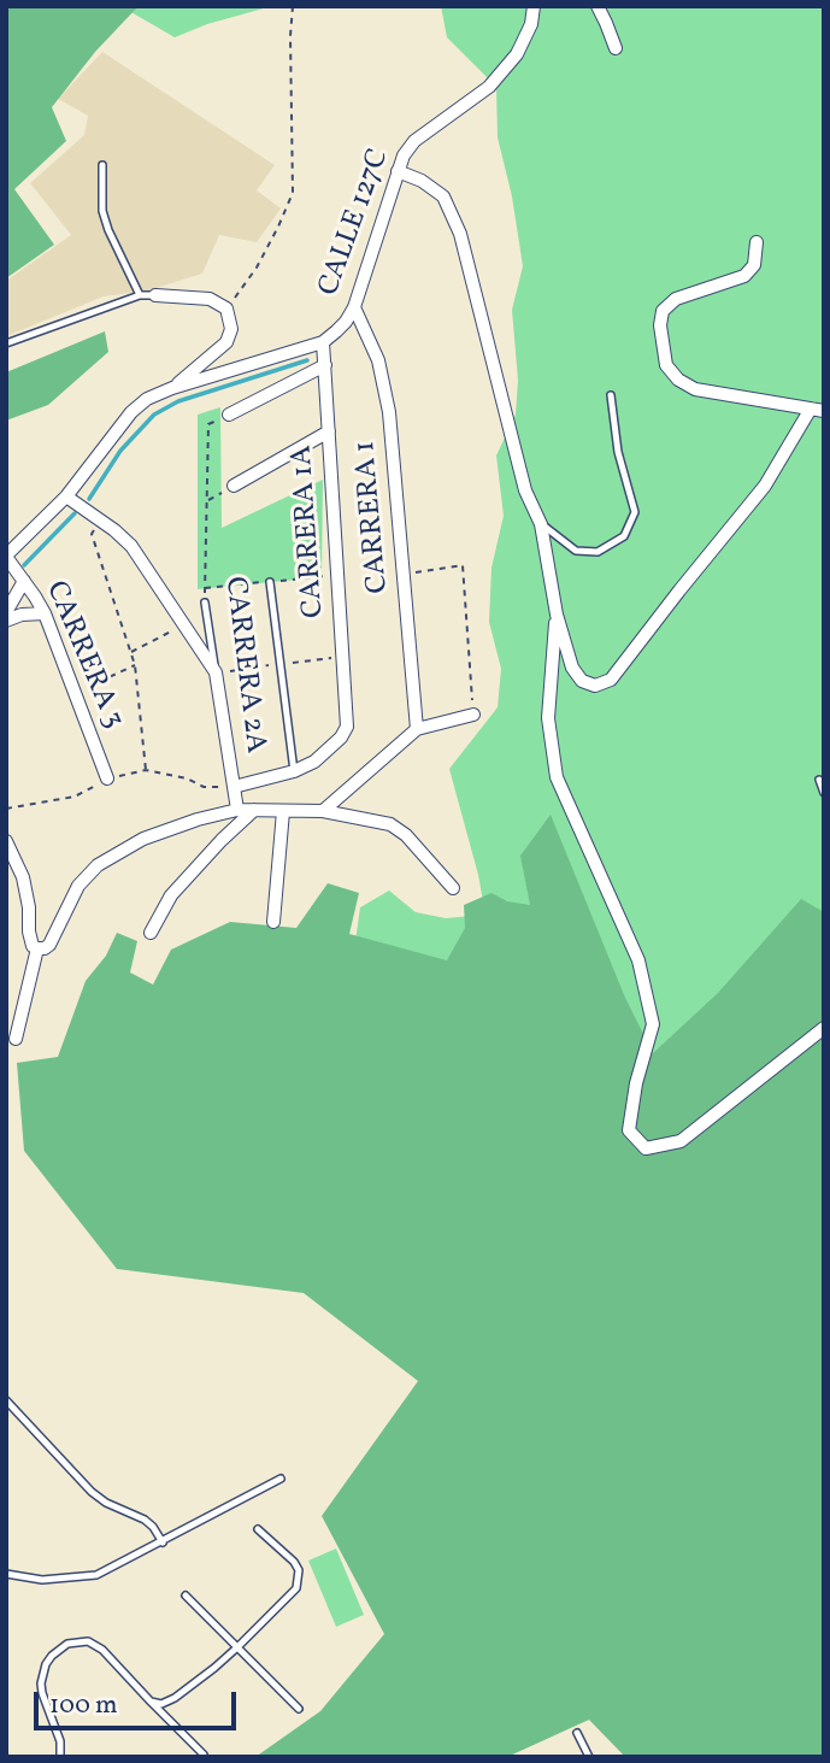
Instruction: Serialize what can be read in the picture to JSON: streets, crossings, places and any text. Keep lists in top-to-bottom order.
{
  "streets": {
    "street": [
      "CALLE 127C",
      "CARRERA 1",
      "CARRERA 1A",
      "CARRERA 3",
      "CARRERA 2A"
    ]
  },
  "crossings": [
    ["CALLE 127C", "CARRERA 1"],
    ["CALLE 127C", "CARRERA 1A"],
    ["CALLE 127C", "CARRERA 3"]
  ],
  "scale_bar": "100 m"
}
